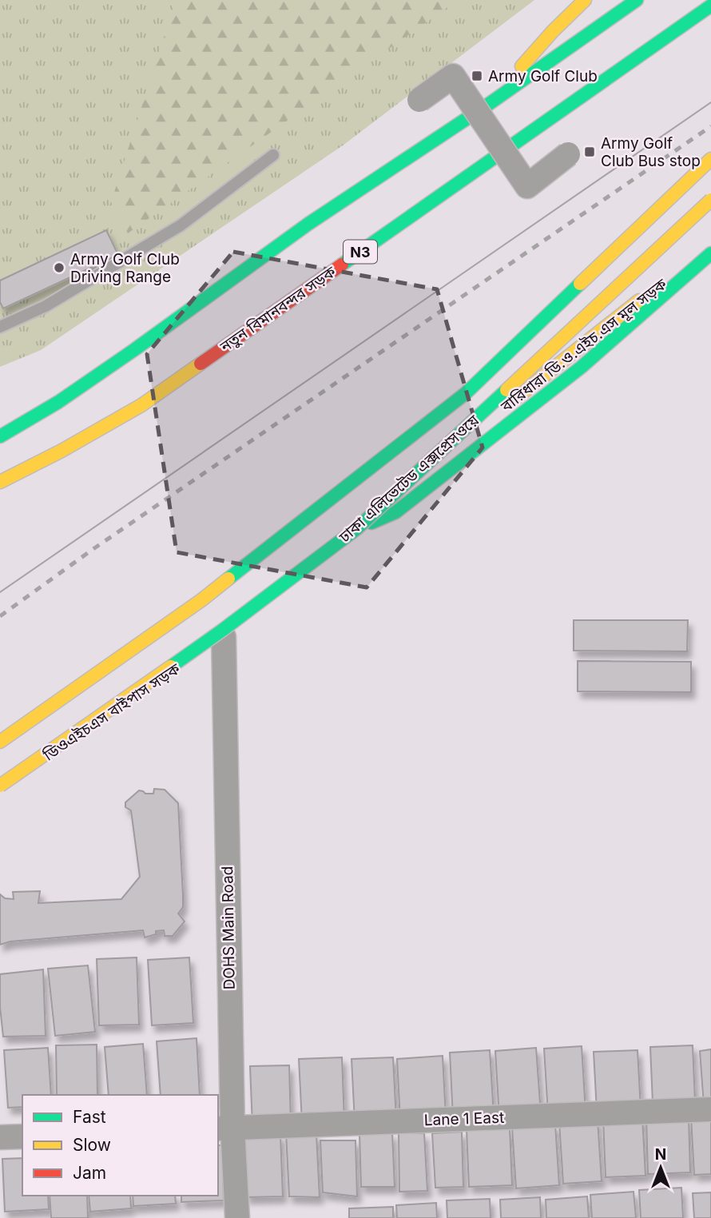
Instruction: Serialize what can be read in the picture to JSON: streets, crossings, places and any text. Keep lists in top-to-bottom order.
{
  "streets": {
    "main road": [
      "N3",
      "নতুন বিমানবন্দর সড়ক",
      "বারিধারা ডি.ও.এইচ.এস মূল সড়ক",
      "ঢাকা এলিভেটেড এক্সপ্রেসওয়ে",
      "ডিওএইচএস বাইপাস সড়ক"
    ],
    "street": ["DOHS Main Road", "Lane 1 East"]
  },
  "crossings": [
    ["বারিধারা ডি.ও.এইচ.এস মূল সড়ক", "ডিওএইচএস বাইপাস সড়ক"],
    ["বারিধারা ডি.ও.এইচ.এস মূল সড়ক", "DOHS Main Road"],
    ["ঢাকা এলিভেটেড এক্সপ্রেসওয়ে", "ডিওএইচএস বাইপাস সড়ক"],
    ["ডিওএইচএস বাইপাস সড়ক", "DOHS Main Road"],
    ["DOHS Main Road", "Lane 1 East"]
  ],
  "places": {
    "transit": ["Army Golf Club", "Army Golf Club Bus stop"],
    "other": ["Army Golf Club Driving Range"]
  },
  "legend": ["Fast", "Slow", "Jam"],
  "north": "top"
}
